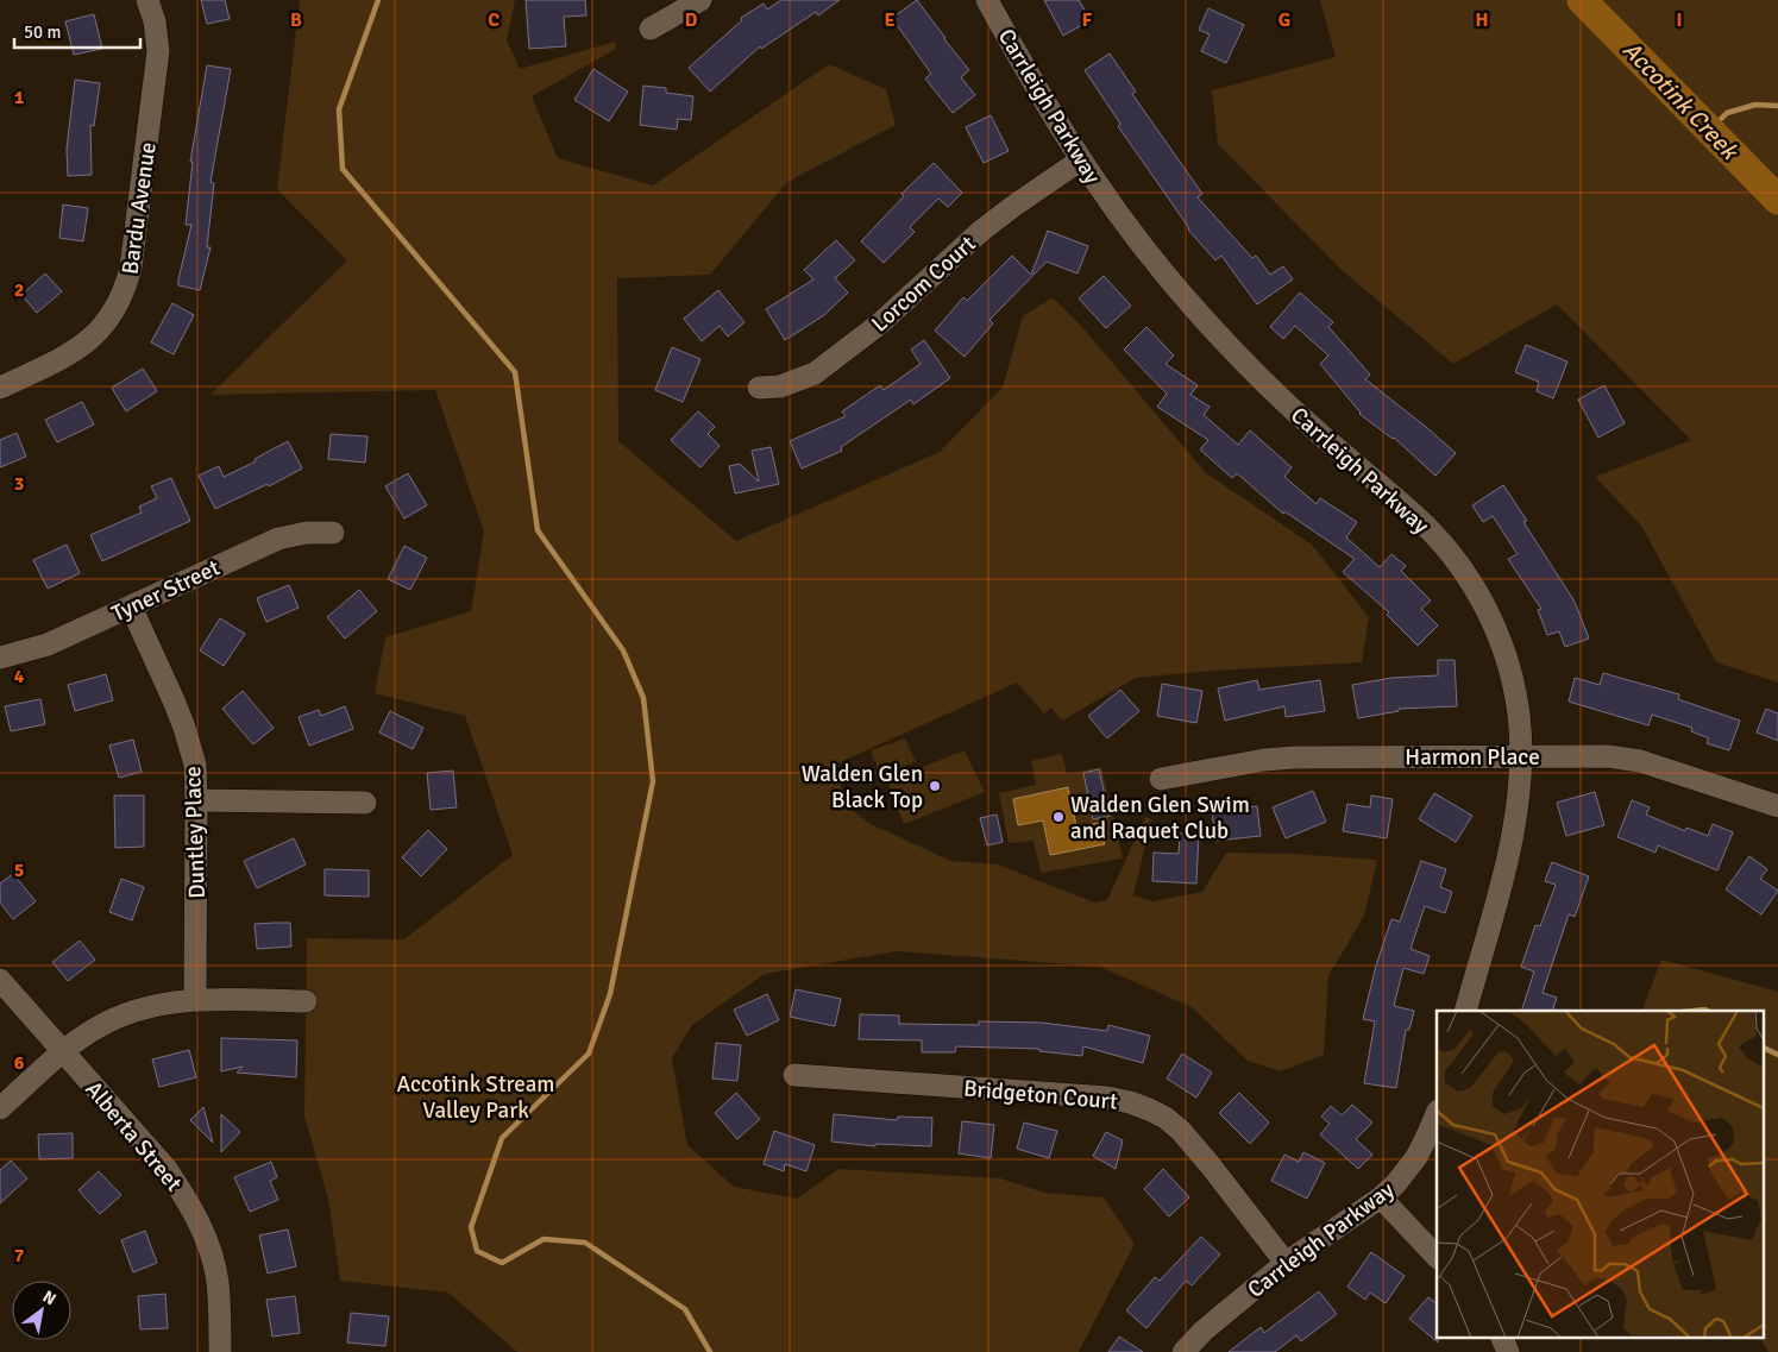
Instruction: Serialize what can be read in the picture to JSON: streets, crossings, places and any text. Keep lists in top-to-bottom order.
{
  "streets": {
    "street": [
      "Carrleigh Parkway",
      "Bardu Avenue",
      "Lorcom Court",
      "Tyner Street",
      "Harmon Place",
      "Duntley Place",
      "Bridgeton Court",
      "Alberta Street"
    ]
  },
  "crossings": [
    ["Carrleigh Parkway", "Lorcom Court"],
    ["Carrleigh Parkway", "Harmon Place"],
    ["Carrleigh Parkway", "Bridgeton Court"],
    ["Tyner Street", "Duntley Place"]
  ],
  "water": ["Accotink Creek"],
  "parks": ["Accotink Stream Valley Park"],
  "places": ["Walden Glen Black Top", "Walden Glen Swim and Raquet Club"],
  "scale_bar": "50 m",
  "north": "top right",
  "grid": {
    "columns": [
      "B",
      "C",
      "D",
      "E",
      "F",
      "G",
      "H",
      "I"
    ],
    "rows": [
      "1",
      "2",
      "3",
      "4",
      "5",
      "6",
      "7"
    ]
  }
}
